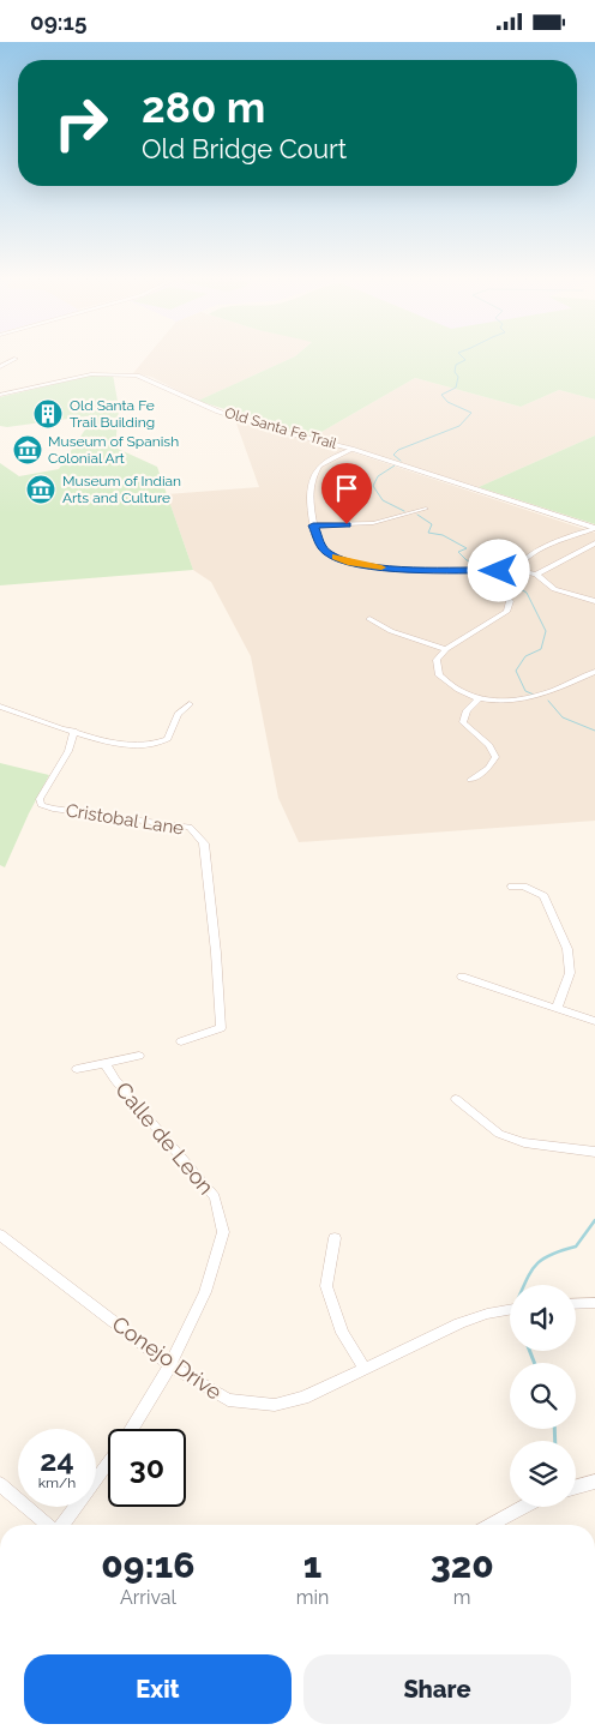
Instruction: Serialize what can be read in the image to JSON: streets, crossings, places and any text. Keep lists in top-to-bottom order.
{
  "streets": {
    "street": [
      "Old Santa Fe Trail",
      "Cristobal Lane",
      "Calle de Leon",
      "Conejo Drive"
    ]
  },
  "crossings": [
    ["Calle de Leon", "Conejo Drive"]
  ],
  "places": {
    "building": ["Old Santa Fe Trail Building"],
    "museum": ["Museum of Spanish Colonial Art", "Museum of Indian Arts and Culture"]
  },
  "page": {
    "status": "09:15",
    "turn": ["280 m", "Old Bridge Court"],
    "speed": "24 km/h",
    "limit": "30",
    "eta": [
      "09:16",
      "Arrival",
      "1",
      "min",
      "320",
      "m"
    ],
    "buttons": ["Exit", "Share"]
  }
}
